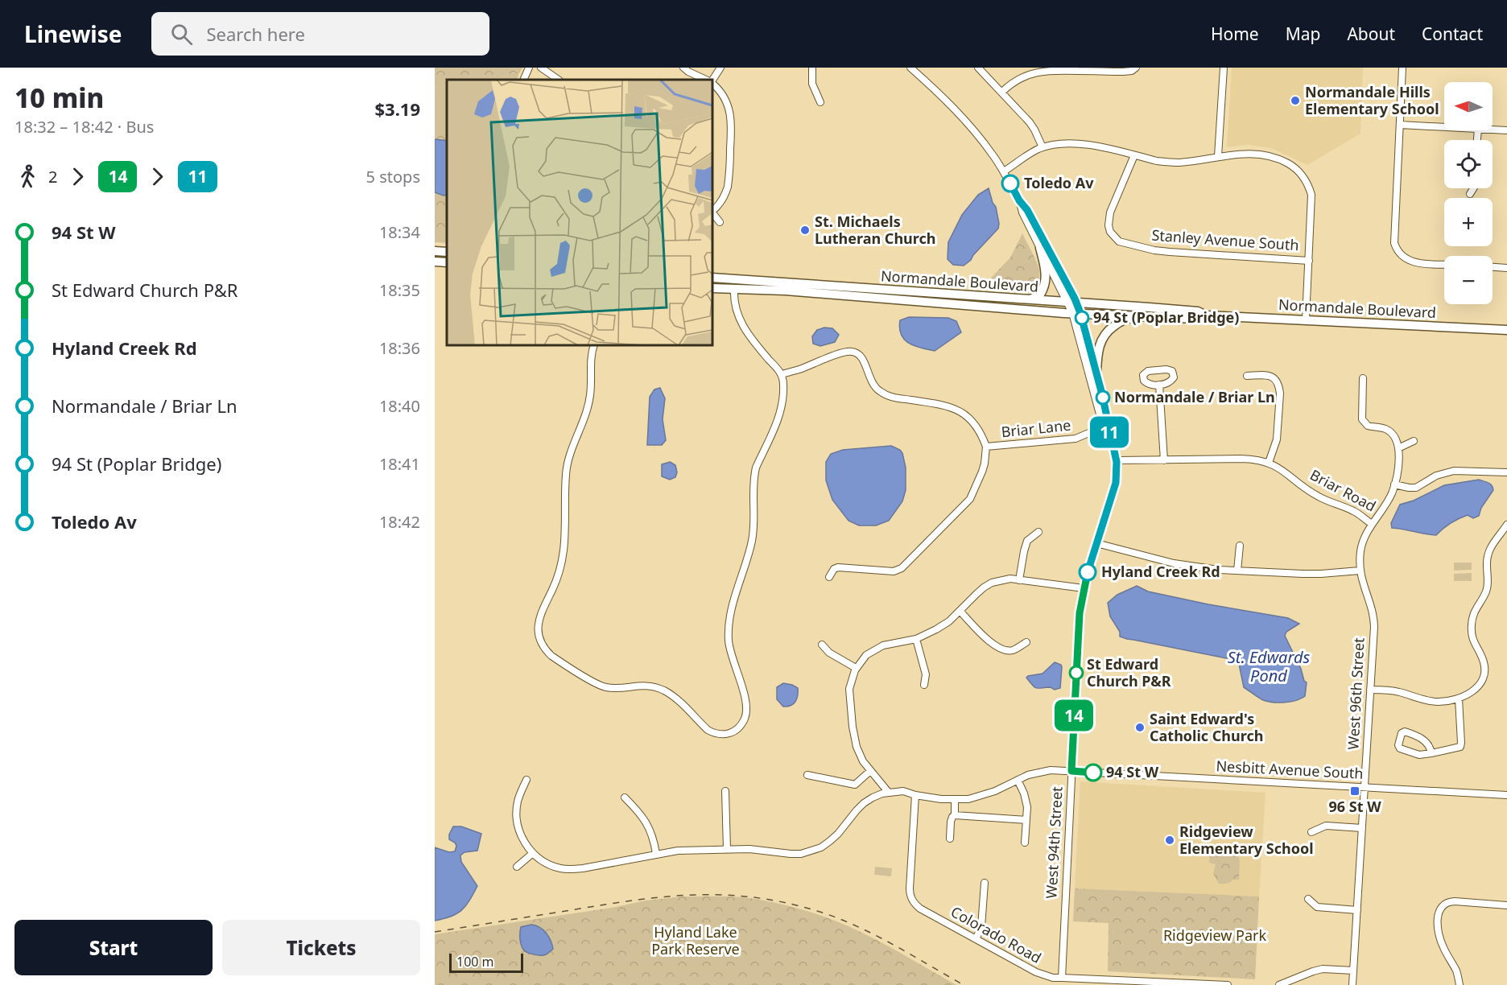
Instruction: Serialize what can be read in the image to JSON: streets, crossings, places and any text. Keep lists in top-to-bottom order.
{
  "streets": {
    "main road": ["Normandale Boulevard"],
    "street": [
      "Stanley Avenue South",
      "Briar Lane",
      "Briar Road",
      "West 96th Street",
      "Nesbitt Avenue South",
      "West 94th Street",
      "Colorado Road"
    ]
  },
  "crossings": [
    ["Normandale Boulevard", "West 94th Street"],
    ["Briar Lane", "West 94th Street"],
    ["Briar Road", "West 96th Street"],
    ["Briar Road", "West 94th Street"],
    ["West 96th Street", "Nesbitt Avenue South"],
    ["Nesbitt Avenue South", "West 94th Street"],
    ["Nesbitt Avenue South", "Colorado Road"],
    ["West 94th Street", "Colorado Road"]
  ],
  "water": ["St. Edwards Pond"],
  "parks": ["Hyland Lake Park Reserve", "Ridgeview Park"],
  "places": {
    "other": [
      "Normandale Hills Elementary School",
      "Toledo Av",
      "St. Michaels Lutheran Church",
      "94 St (Poplar Bridge)",
      "Normandale / Briar Ln",
      "Hyland Creek Rd",
      "St Edward Church P&R",
      "Saint Edward's Catholic Church",
      "94 St W",
      "Ridgeview Elementary School"
    ],
    "transit": ["96 St W"]
  },
  "lines": ["bus line 11", "bus line 14"],
  "scale_bar": "100 m",
  "north": "left",
  "page": {
    "header": "Linewise",
    "search": "Search here",
    "nav": [
      "Home",
      "Map",
      "About",
      "Contact"
    ],
    "heading": ["10 min", "18:32 – 18:42 · Bus", "$3.19"],
    "on_map": ["14", "11"],
    "map_buttons": ["+", "−"],
    "legs": [
      "2",
      "14",
      "11",
      "5 stops"
    ],
    "list": [
      {
        "name": "94 St W",
        "value": "18:34"
      },
      {
        "name": "St Edward Church P&R",
        "value": "18:35"
      },
      {
        "name": "Hyland Creek Rd",
        "value": "18:36"
      },
      {
        "name": "Normandale / Briar Ln",
        "value": "18:40"
      },
      {
        "name": "94 St (Poplar Bridge)",
        "value": "18:41"
      },
      {
        "name": "Toledo Av",
        "value": "18:42"
      }
    ],
    "buttons": ["Start", "Tickets"],
    "scale": "100 m"
  }
}
